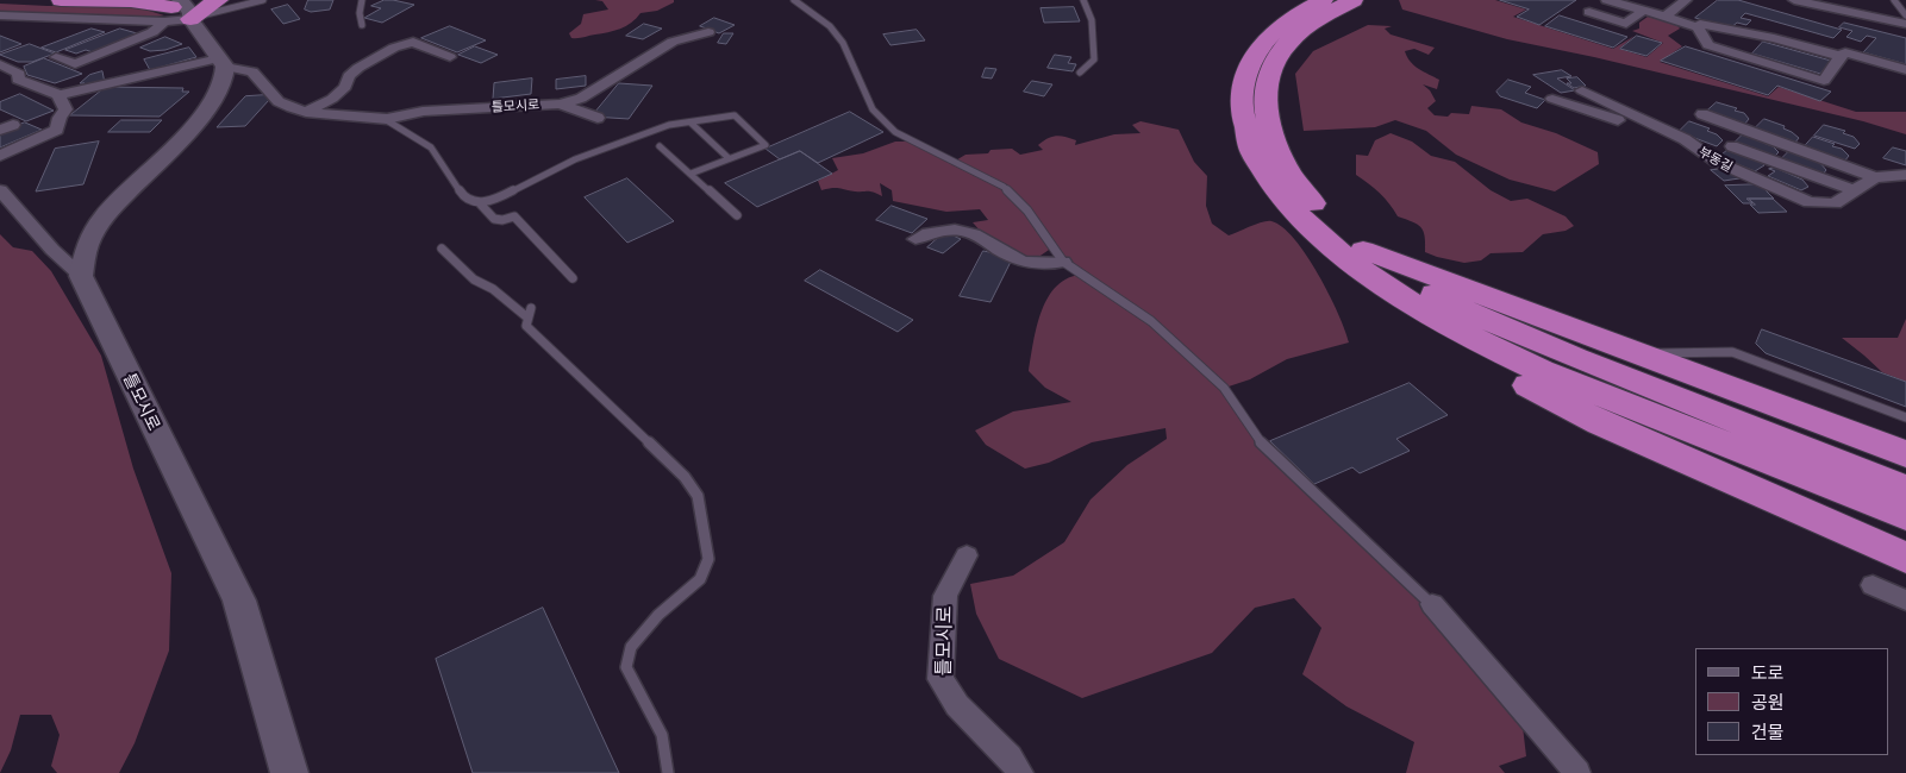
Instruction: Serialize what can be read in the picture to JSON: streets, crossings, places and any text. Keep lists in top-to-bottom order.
{
  "streets": {
    "main road": ["틀모시로"],
    "street": ["부동길"]
  },
  "legend": ["도로", "공원", "건물"]
}
